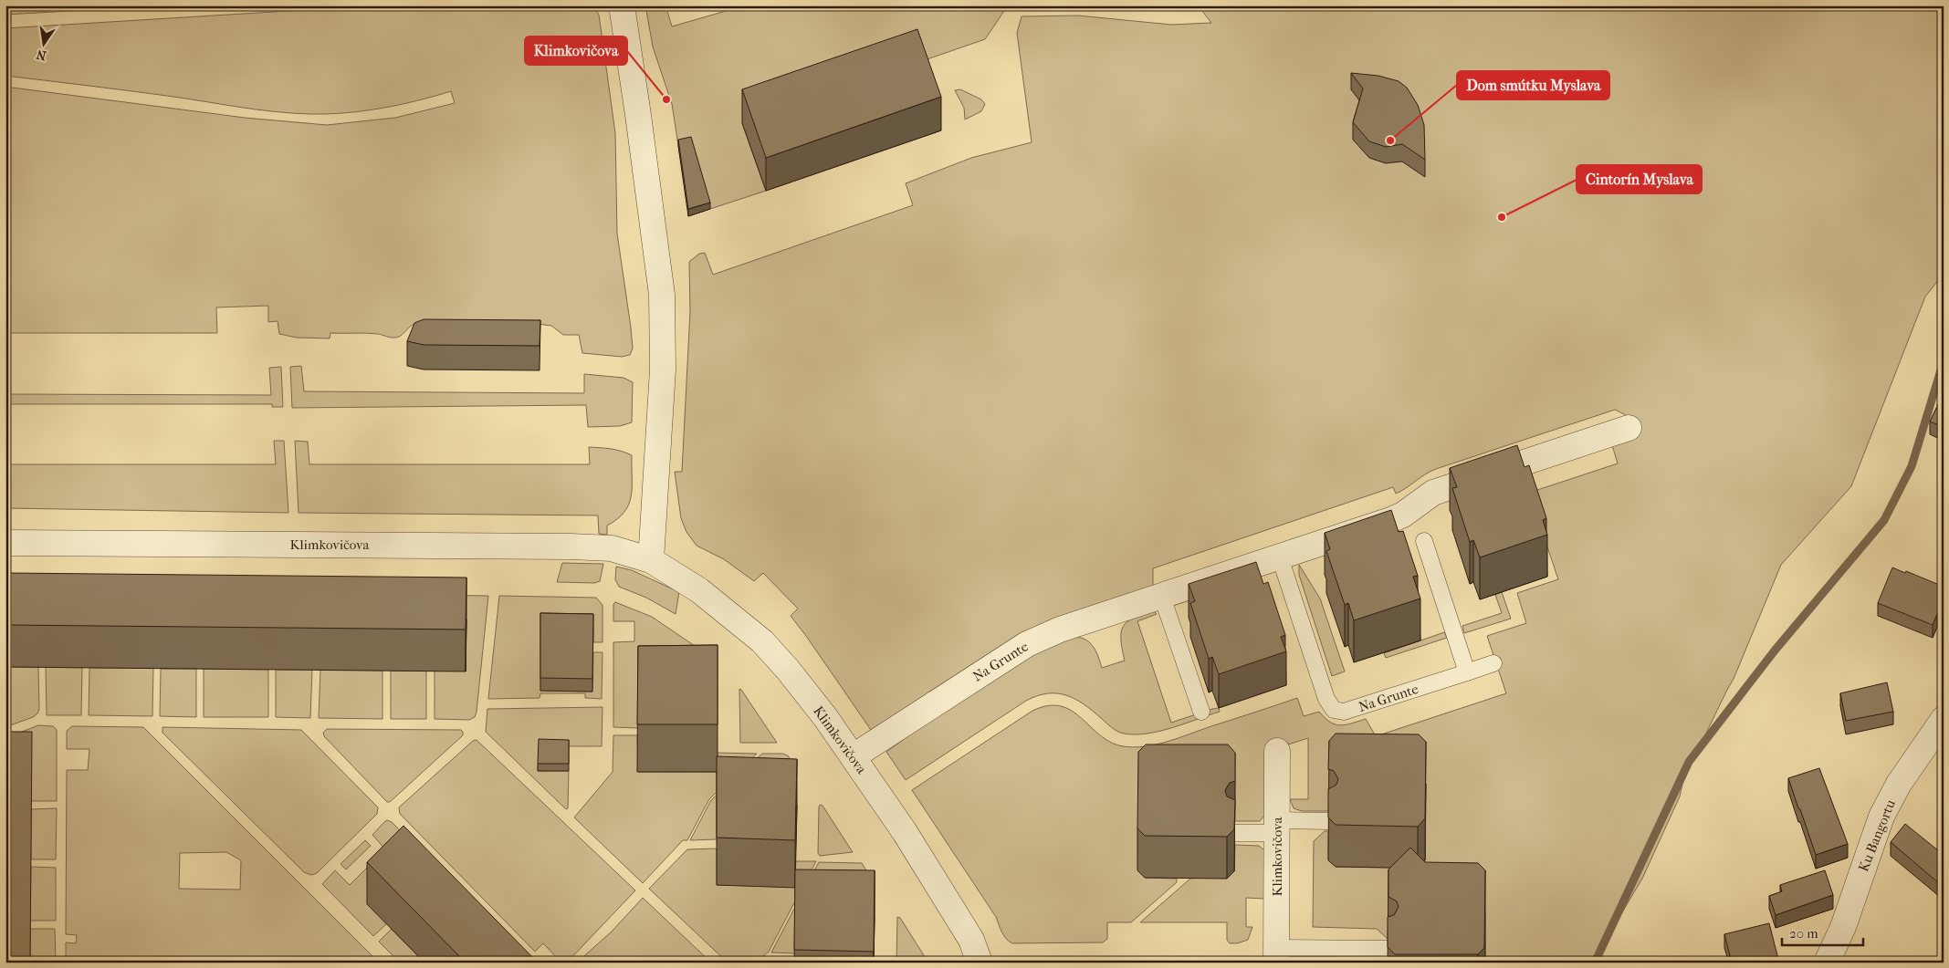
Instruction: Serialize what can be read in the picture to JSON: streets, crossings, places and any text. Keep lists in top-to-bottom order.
{
  "streets": {
    "street": ["Klimkovičova", "Na Grunte", "Ku Bangortu"]
  },
  "crossings": [
    ["Klimkovičova", "Na Grunte"]
  ],
  "places": ["Klimkovičova", "Dom smútku Myslava", "Cintorín Myslava"],
  "scale_bar": "20 m",
  "north": "bottom"
}
